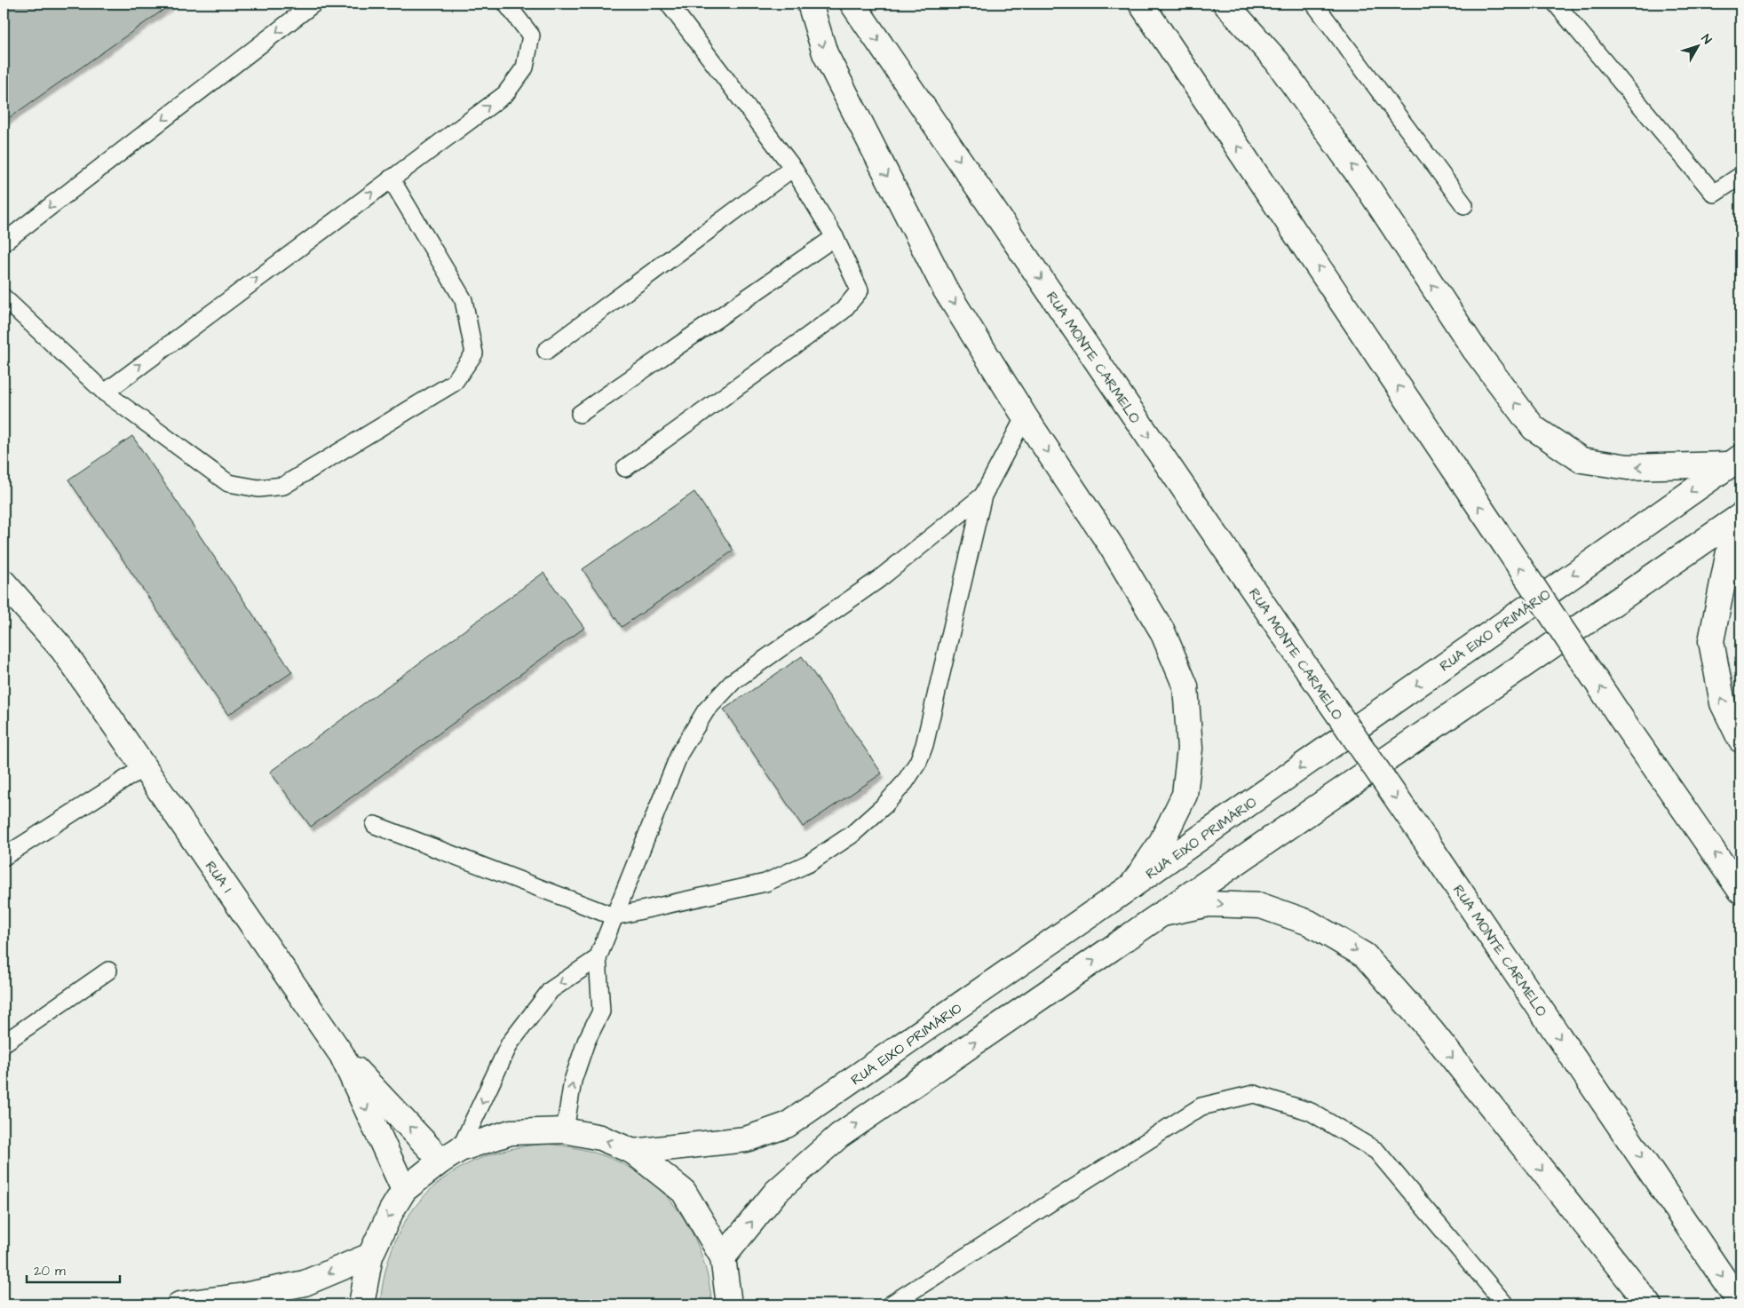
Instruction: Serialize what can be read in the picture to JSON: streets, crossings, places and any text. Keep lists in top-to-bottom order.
{
  "streets": {
    "main road": ["RUA MONTE CARMELO", "RUA EIXO PRIMÁRIO", "RUA 1"]
  },
  "one_way": ["RUA MONTE CARMELO"],
  "scale_bar": "20 m",
  "north": "top right"
}
